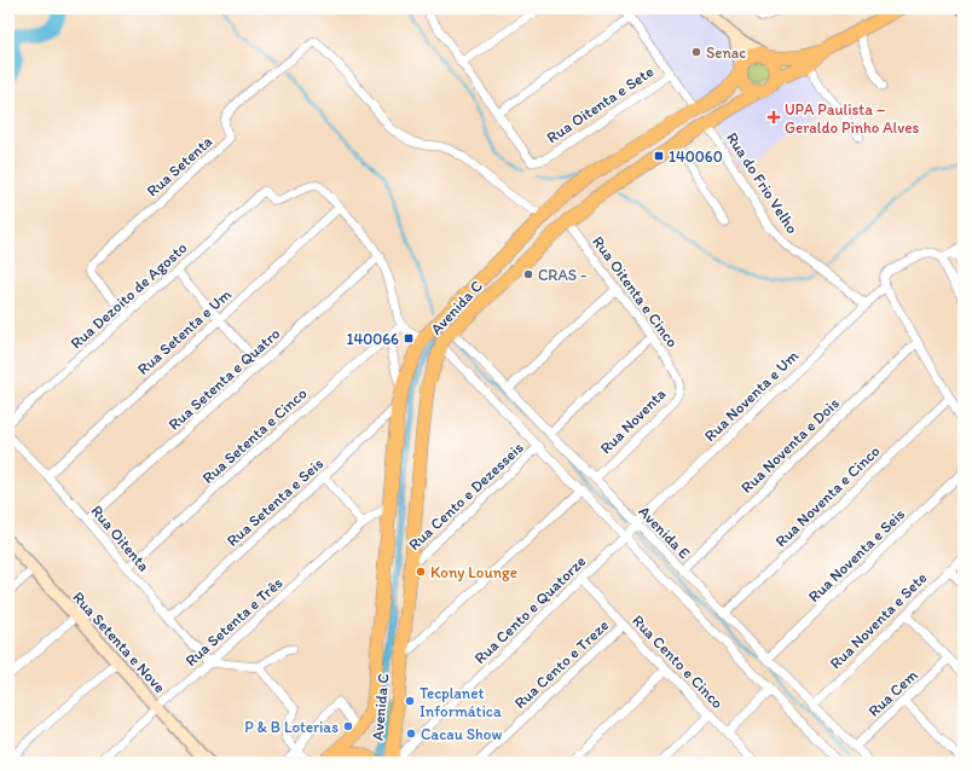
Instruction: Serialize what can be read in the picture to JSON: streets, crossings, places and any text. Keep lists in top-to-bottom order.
{
  "streets": {
    "main road": ["Avenida C"],
    "street": [
      "Rua Oitenta e Sete",
      "Rua Setenta",
      "Rua do Frio Velho",
      "Rua Oitenta e Cinco",
      "Rua Dezoito de Agosto",
      "Rua Setenta e Um",
      "Rua Setenta e Quatro",
      "Rua Noventa e Um",
      "Rua Noventa",
      "Rua Setenta e Cinco",
      "Rua Noventa e Dois",
      "Rua Cento e Dezesseis",
      "Rua Noventa e Cinco",
      "Rua Setenta e Seis",
      "Avenida E",
      "Rua Oitenta",
      "Rua Noventa e Seis",
      "Rua Cento e Quatorze",
      "Rua Noventa e Sete",
      "Rua Setenta e Três",
      "Rua Setenta e Nove",
      "Rua Cento e Cinco",
      "Rua Cento e Treze",
      "Rua Cem"
    ]
  },
  "crossings": [
    ["Rua Setenta", "Rua Dezoito de Agosto"],
    ["Rua Setenta", "Avenida C"],
    ["Rua do Frio Velho", "Avenida C"],
    ["Rua do Frio Velho", "Rua Noventa e Um"],
    ["Rua Oitenta e Cinco", "Avenida C"],
    ["Rua Oitenta e Cinco", "Rua Noventa"],
    ["Rua Dezoito de Agosto", "Rua Setenta e Um"],
    ["Avenida C", "Rua Cento e Dezesseis"],
    ["Avenida C", "Rua Setenta e Seis"],
    ["Avenida C", "Avenida E"],
    ["Avenida C", "Rua Cento e Quatorze"],
    ["Avenida C", "Rua Setenta e Três"],
    ["Rua Setenta e Um", "Rua Oitenta"],
    ["Rua Setenta e Quatro", "Rua Oitenta"],
    ["Rua Noventa e Um", "Avenida E"],
    ["Rua Noventa e Um", "Rua Cento e Quatorze"],
    ["Rua Noventa", "Avenida E"],
    ["Rua Setenta e Cinco", "Rua Oitenta"],
    ["Rua Noventa e Dois", "Avenida E"],
    ["Rua Cento e Dezesseis", "Avenida E"],
    ["Rua Noventa e Cinco", "Avenida E"],
    ["Rua Setenta e Seis", "Rua Oitenta"],
    ["Avenida E", "Rua Noventa e Seis"],
    ["Avenida E", "Rua Cento e Quatorze"],
    ["Avenida E", "Rua Noventa e Sete"],
    ["Avenida E", "Rua Cem"],
    ["Rua Oitenta", "Rua Setenta e Três"],
    ["Rua Cento e Quatorze", "Rua Cento e Cinco"],
    ["Rua Setenta e Três", "Rua Setenta e Nove"],
    ["Rua Cento e Cinco", "Rua Cento e Treze"]
  ],
  "places": {
    "other": [
      "Senac",
      "CRAS -",
      "Kony Lounge",
      "Tecplanet Informática",
      "P & B Loterias",
      "Cacau Show"
    ],
    "health": ["UPA Paulista – Geraldo Pinho Alves"],
    "transit": ["140060", "140066"]
  }
}
